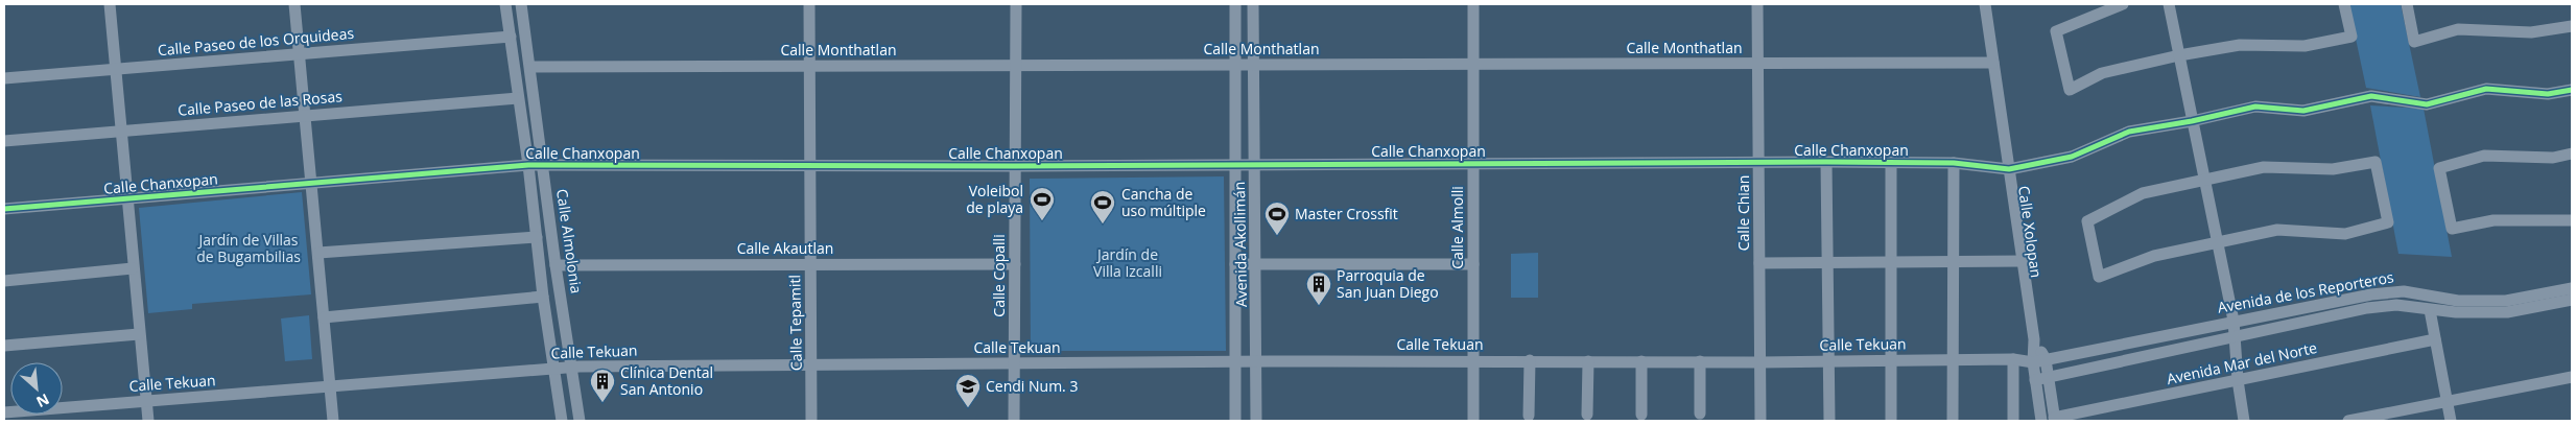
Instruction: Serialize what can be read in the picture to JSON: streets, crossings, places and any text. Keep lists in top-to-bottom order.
{
  "streets": {
    "street": [
      "Calle Paseo de los Orquideas",
      "Calle Monthatlan",
      "Calle Paseo de las Rosas",
      "Calle Chanxopan",
      "Calle Chian",
      "Calle Almolli",
      "Calle Xolopan",
      "Calle Almolonia",
      "Avenida Akollimán",
      "Calle Akautlan",
      "Calle Copalli",
      "Avenida de los Reporteros",
      "Calle Tepamitl",
      "Calle Tekuan",
      "Avenida Mar del Norte"
    ]
  },
  "crossings": [
    ["Calle Paseo de los Orquideas", "Calle Almolonia"],
    ["Calle Monthatlan", "Calle Chian"],
    ["Calle Monthatlan", "Calle Almolli"],
    ["Calle Monthatlan", "Calle Xolopan"],
    ["Calle Monthatlan", "Calle Almolonia"],
    ["Calle Monthatlan", "Avenida Akollimán"],
    ["Calle Monthatlan", "Calle Copalli"],
    ["Calle Monthatlan", "Calle Tepamitl"],
    ["Calle Paseo de las Rosas", "Calle Almolonia"],
    ["Calle Chanxopan", "Calle Chian"],
    ["Calle Chanxopan", "Calle Almolli"],
    ["Calle Chanxopan", "Calle Xolopan"],
    ["Calle Chanxopan", "Calle Almolonia"],
    ["Calle Chanxopan", "Avenida Akollimán"],
    ["Calle Chanxopan", "Calle Copalli"],
    ["Calle Chanxopan", "Calle Tepamitl"],
    ["Calle Chian", "Calle Tekuan"],
    ["Calle Almolli", "Calle Tekuan"],
    ["Calle Xolopan", "Avenida de los Reporteros"],
    ["Calle Xolopan", "Calle Tekuan"],
    ["Calle Xolopan", "Avenida Mar del Norte"],
    ["Calle Almolonia", "Calle Akautlan"],
    ["Calle Almolonia", "Calle Tekuan"],
    ["Avenida Akollimán", "Calle Tekuan"],
    ["Calle Akautlan", "Calle Copalli"],
    ["Calle Akautlan", "Calle Tepamitl"],
    ["Calle Copalli", "Calle Tekuan"],
    ["Avenida de los Reporteros", "Calle Tekuan"],
    ["Calle Tepamitl", "Calle Tekuan"]
  ],
  "parks": ["Jardín de Villas de Bugambilias", "Jardín de Villa Izcalli"],
  "places": {
    "sports": ["Voleibol de playa", "Cancha de uso múltiple", "Master Crossfit"],
    "building": ["Parroquia de San Juan Diego", "Clínica Dental San Antonio"],
    "school or university": ["Cendi Num. 3"]
  },
  "north": "bottom right"
}
